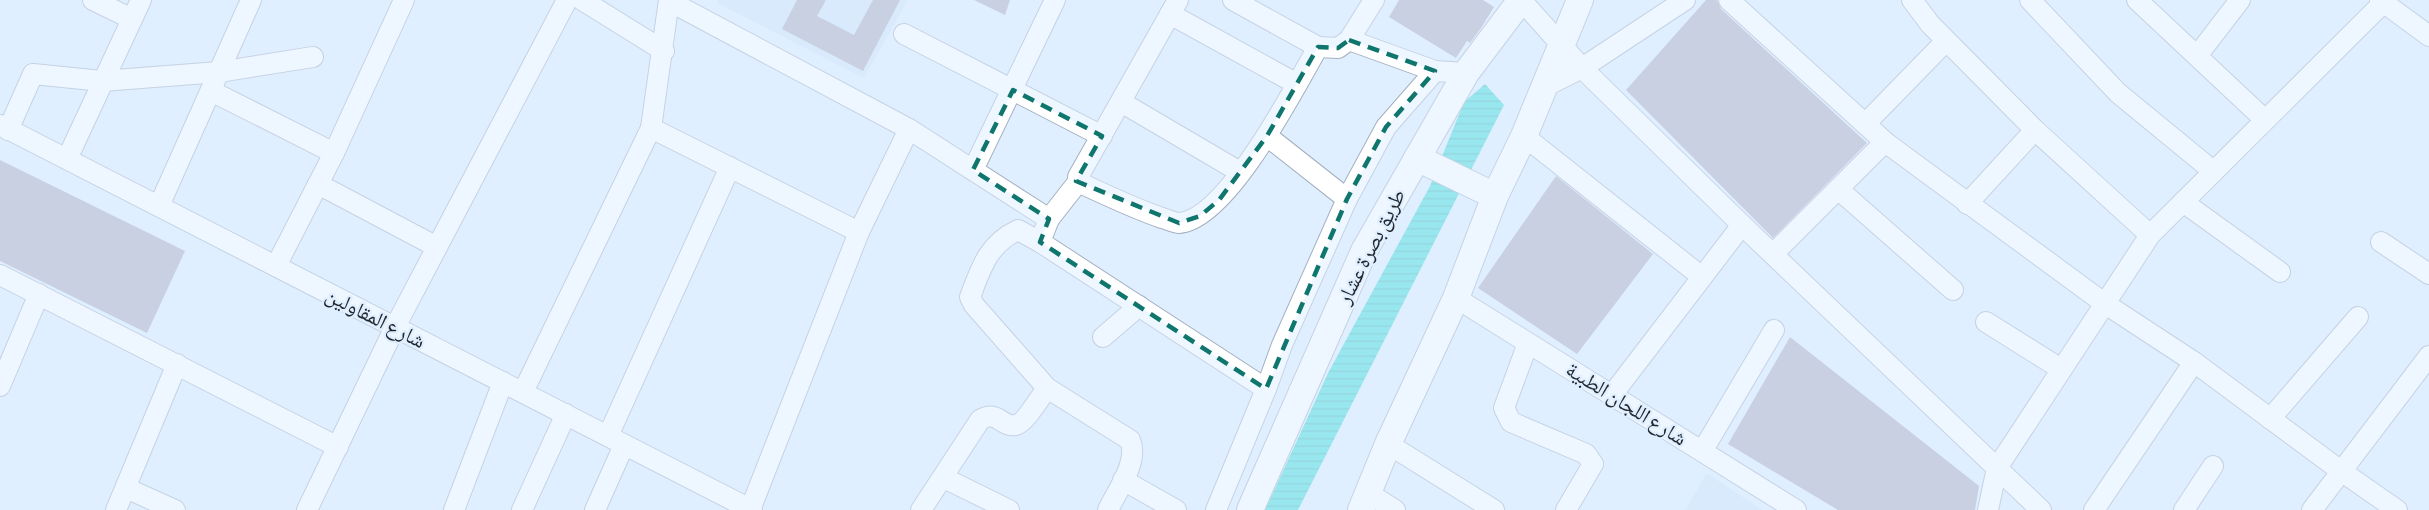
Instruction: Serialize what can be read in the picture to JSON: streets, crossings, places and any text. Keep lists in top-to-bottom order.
{
  "streets": {
    "main road": ["طريق بصرة عشار"],
    "street": ["شارع المقاولين", "شارع اللجان الطبية"]
  }
}
